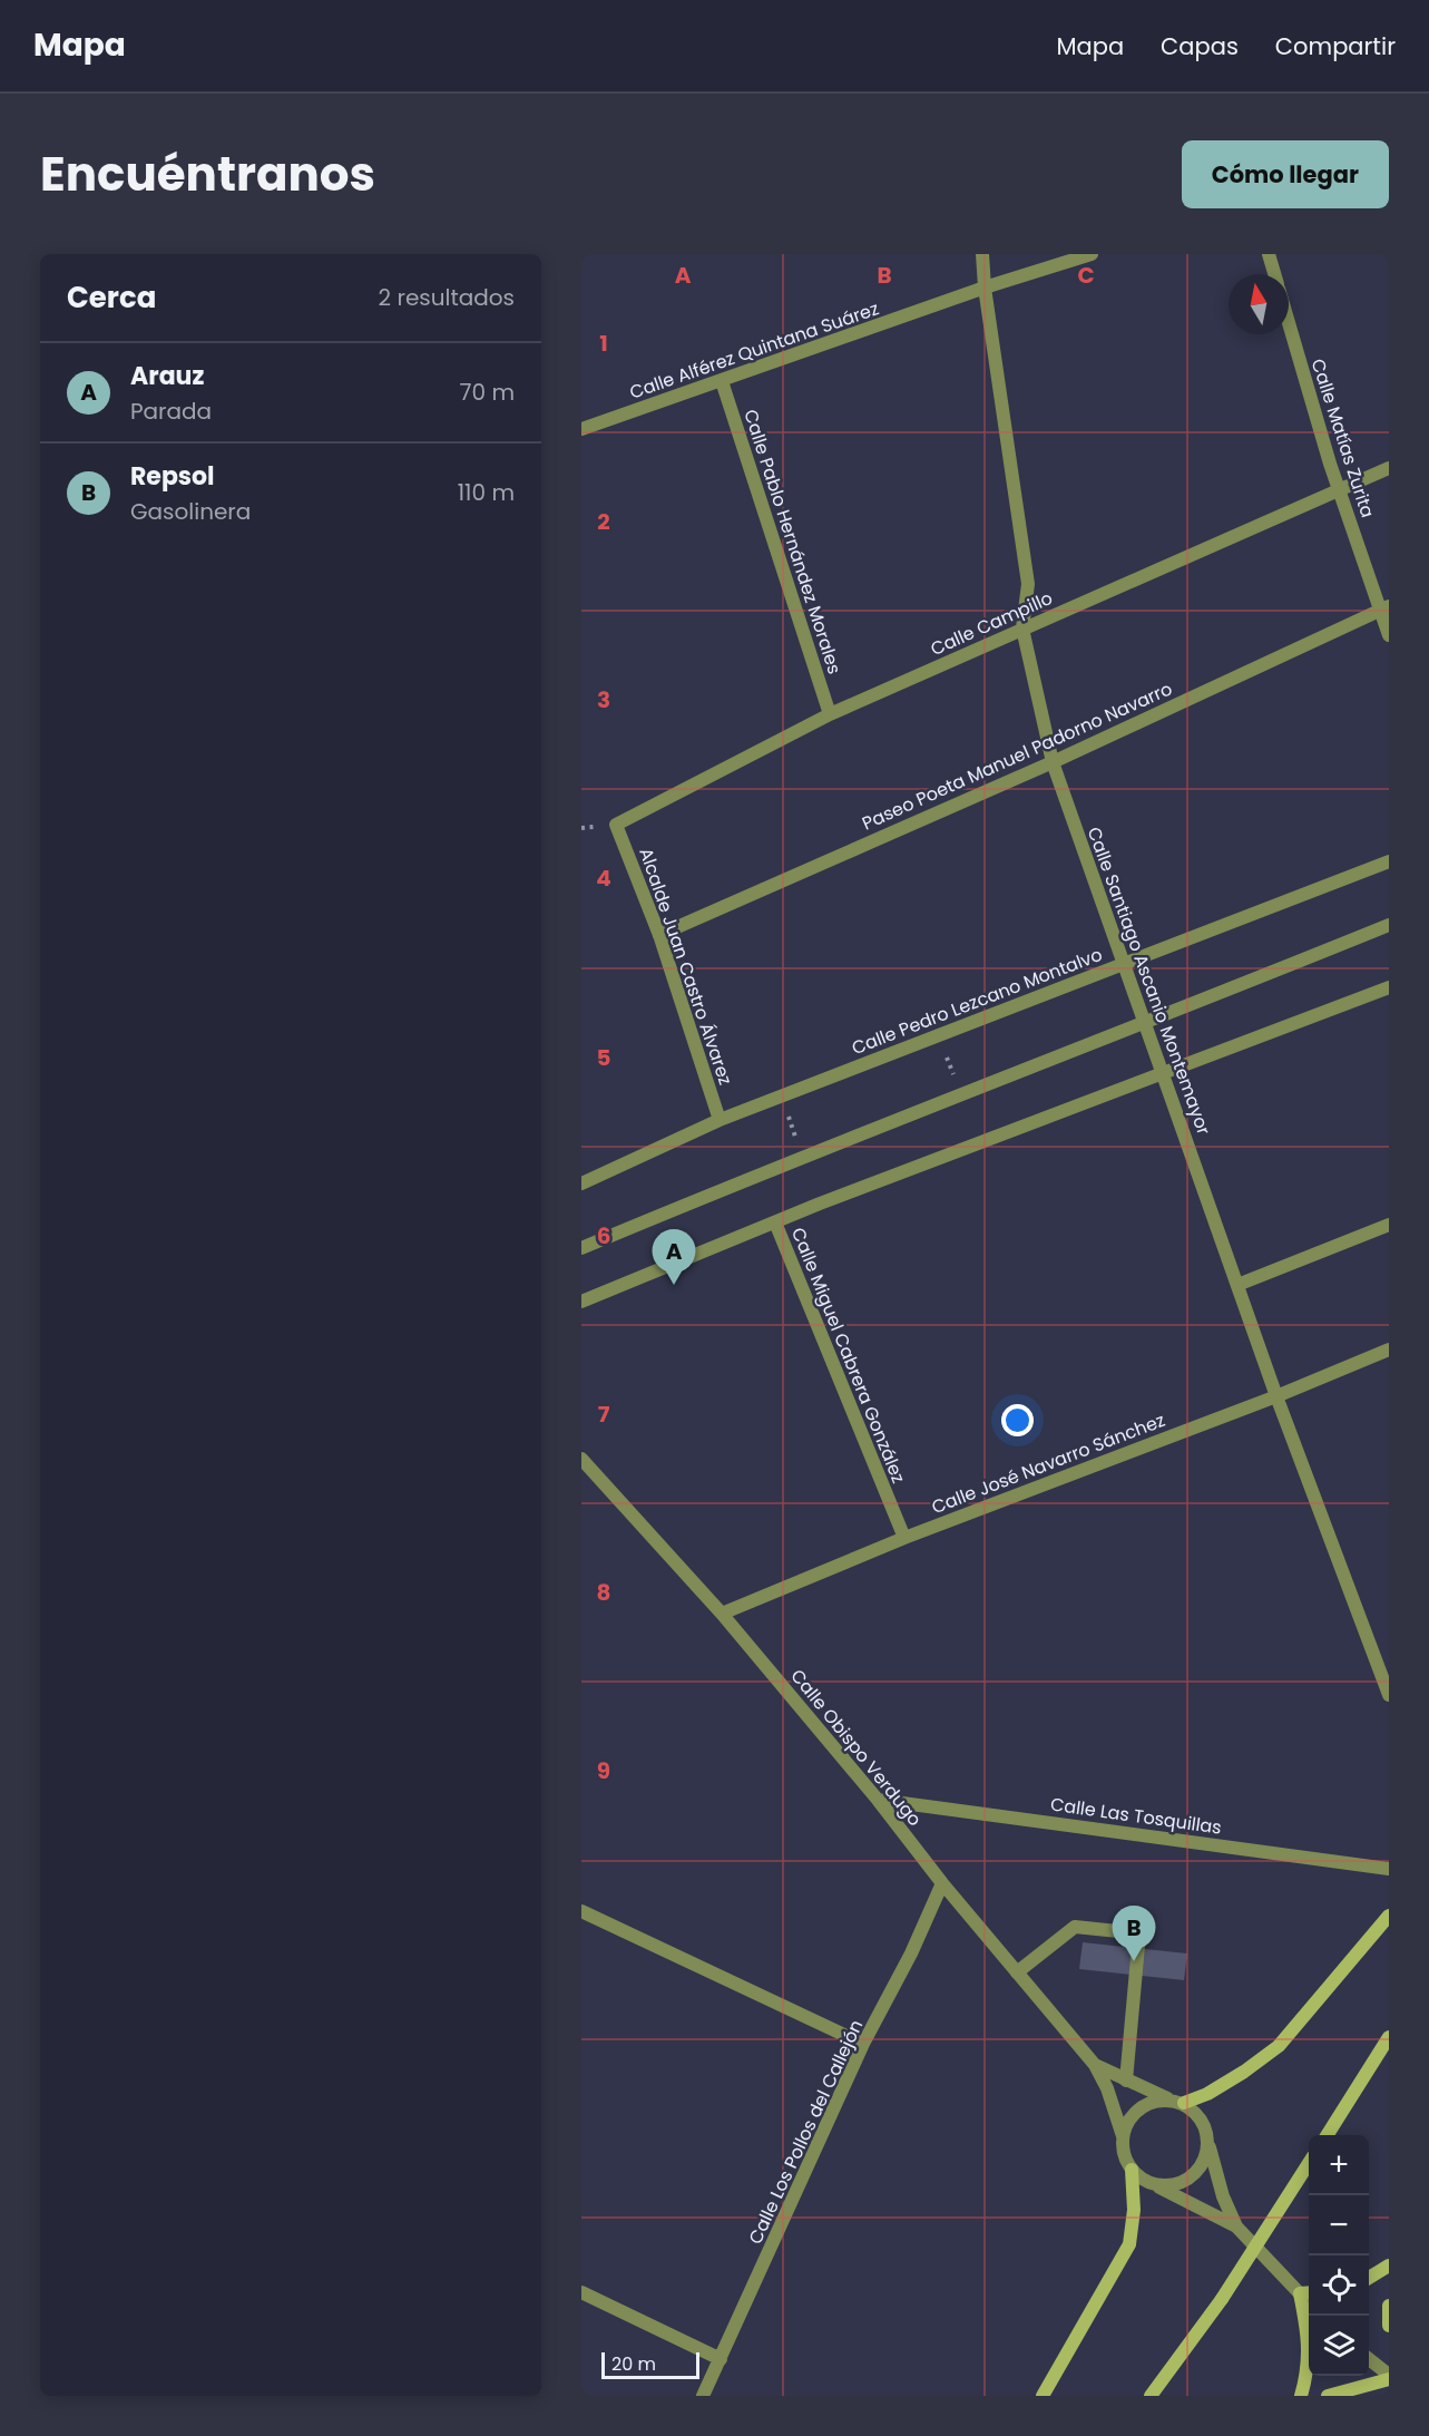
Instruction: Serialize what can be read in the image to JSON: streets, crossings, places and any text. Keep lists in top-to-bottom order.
{
  "streets": {
    "street": [
      "Calle Alférez Quintana Suárez",
      "Calle Matías Zurita",
      "Calle Pablo Hernández Morales",
      "Calle Campillo",
      "Paseo Poeta Manuel Padorno Navarro",
      "Alcalde Juan Castro Álvarez",
      "Calle Santiago Ascanio Montemayor",
      "Calle Pedro Lezcano Montalvo",
      "Calle Miguel Cabrera González",
      "Calle José Navarro Sánchez",
      "Calle Obispo Verdugo",
      "Calle Las Tosquillas",
      "Calle Los Pollos del Callejón"
    ]
  },
  "crossings": [
    ["Calle Alférez Quintana Suárez", "Calle Pablo Hernández Morales"],
    ["Calle Alférez Quintana Suárez", "Calle Santiago Ascanio Montemayor"],
    ["Calle Matías Zurita", "Calle Campillo"],
    ["Calle Matías Zurita", "Paseo Poeta Manuel Padorno Navarro"],
    ["Calle Pablo Hernández Morales", "Calle Campillo"],
    ["Calle Campillo", "Alcalde Juan Castro Álvarez"],
    ["Calle Campillo", "Calle Santiago Ascanio Montemayor"],
    ["Paseo Poeta Manuel Padorno Navarro", "Alcalde Juan Castro Álvarez"],
    ["Paseo Poeta Manuel Padorno Navarro", "Calle Santiago Ascanio Montemayor"],
    ["Alcalde Juan Castro Álvarez", "Calle Pedro Lezcano Montalvo"],
    ["Calle Santiago Ascanio Montemayor", "Calle Pedro Lezcano Montalvo"],
    ["Calle Santiago Ascanio Montemayor", "Calle José Navarro Sánchez"],
    ["Calle Miguel Cabrera González", "Calle José Navarro Sánchez"],
    ["Calle José Navarro Sánchez", "Calle Obispo Verdugo"],
    ["Calle Obispo Verdugo", "Calle Las Tosquillas"],
    ["Calle Obispo Verdugo", "Calle Los Pollos del Callejón"]
  ],
  "scale_bar": "20 m",
  "north": "top",
  "page": {
    "header": "Mapa",
    "nav": ["Mapa", "Capas", "Compartir"],
    "title": "Encuéntranos",
    "buttons": "Cómo llegar",
    "heading": ["Cerca", "2 resultados"],
    "list": [
      {
        "mark": "A",
        "name": "Arauz",
        "note": "Parada",
        "value": "70 m"
      },
      {
        "mark": "B",
        "name": "Repsol",
        "note": "Gasolinera",
        "value": "110 m"
      }
    ],
    "pins": ["A", "B"],
    "map_buttons": ["+", "−"],
    "scale": "20 m"
  },
  "grid": {
    "columns": ["A", "B", "C"],
    "rows": [
      "1",
      "2",
      "3",
      "4",
      "5",
      "6",
      "7",
      "8",
      "9"
    ]
  }
}
